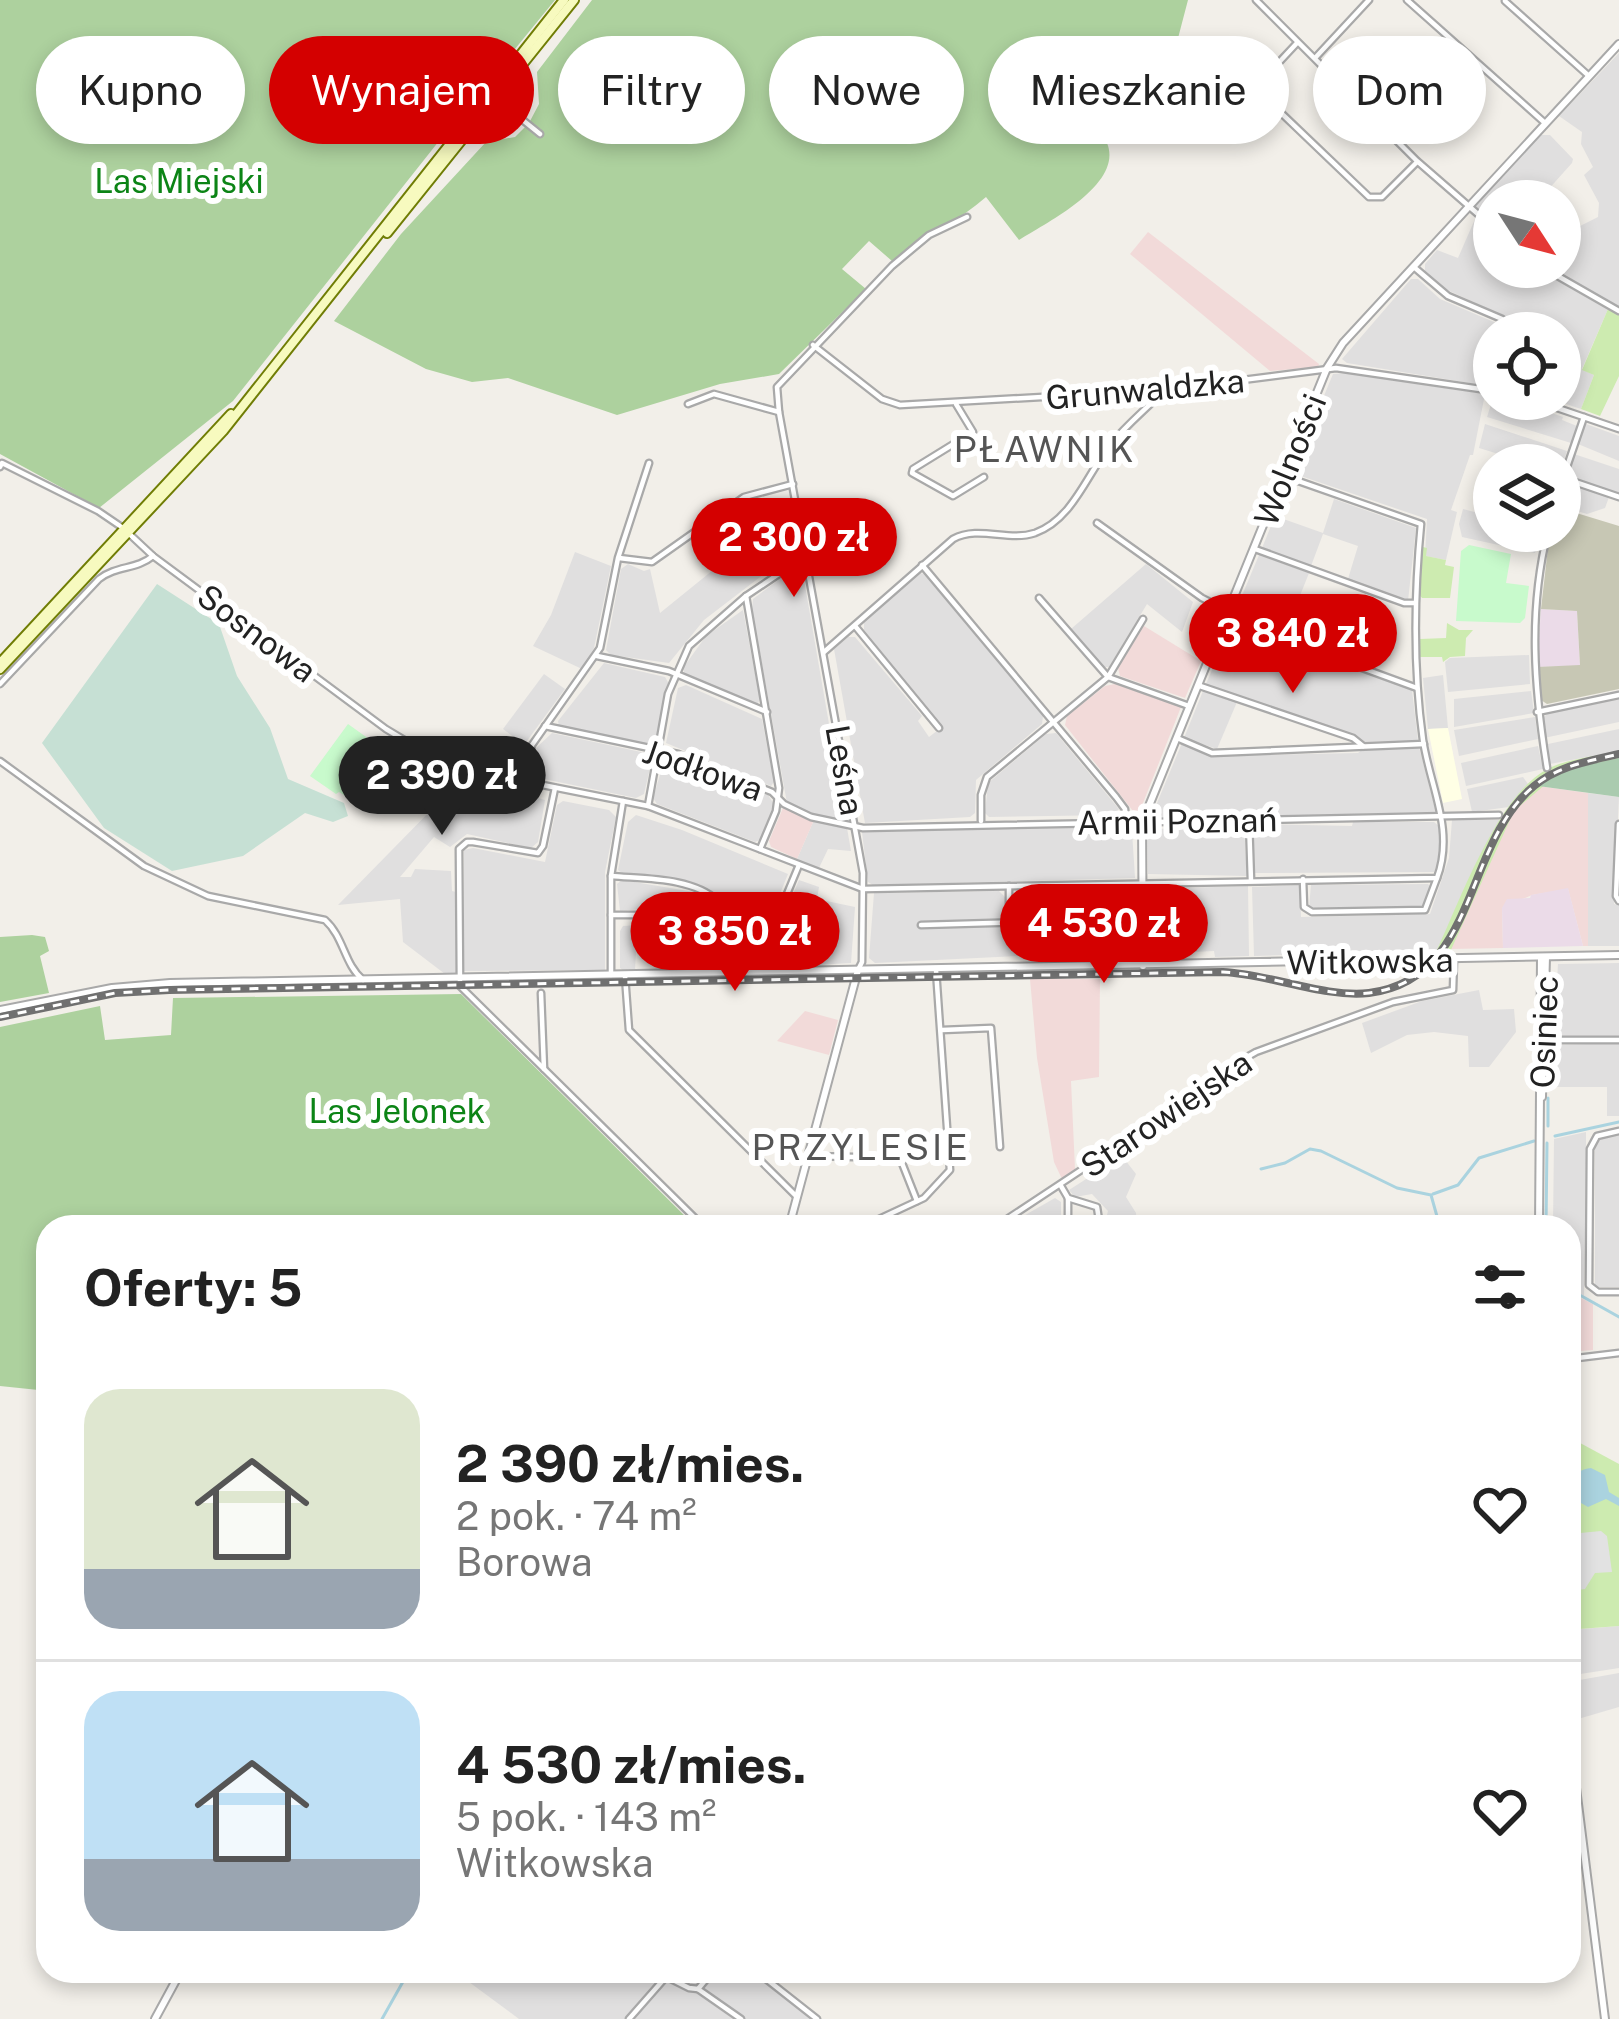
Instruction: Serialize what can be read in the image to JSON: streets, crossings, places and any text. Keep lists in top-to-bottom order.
{
  "streets": {
    "street": [
      "Grunwaldzka",
      "Wolności",
      "Sosnowa",
      "Jodłowa",
      "Leśna",
      "Armii Poznań",
      "Witkowska",
      "Osiniec",
      "Starowiejska"
    ]
  },
  "crossings": [
    ["Grunwaldzka", "Wolności"],
    ["Grunwaldzka", "Leśna"],
    ["Wolności", "Armii Poznań"],
    ["Wolności", "Witkowska"],
    ["Sosnowa", "Leśna"],
    ["Jodłowa", "Leśna"],
    ["Jodłowa", "Armii Poznań"],
    ["Leśna", "Armii Poznań"],
    ["Leśna", "Witkowska"],
    ["Witkowska", "Osiniec"],
    ["Witkowska", "Starowiejska"]
  ],
  "districts": ["PŁAWNIK", "PRZYLESIE"],
  "parks": ["Las Miejski", "Las Jelonek"],
  "north": "bottom right",
  "page": {
    "chip": [
      "Kupno",
      "Wynajem",
      "Filtry",
      "Nowe",
      "Mieszkanie",
      "Dom"
    ],
    "price": [
      "2 300 zł",
      "3 840 zł",
      "2 390 zł",
      "4 530 zł",
      "3 850 zł"
    ],
    "heading": "Oferty: 5",
    "list": [
      {
        "name": "2 390 zł/mies.",
        "note": "2 pok. · 74 m² · Borowa"
      },
      {
        "name": "4 530 zł/mies.",
        "note": "5 pok. · 143 m² · Witkowska"
      }
    ]
  }
}
